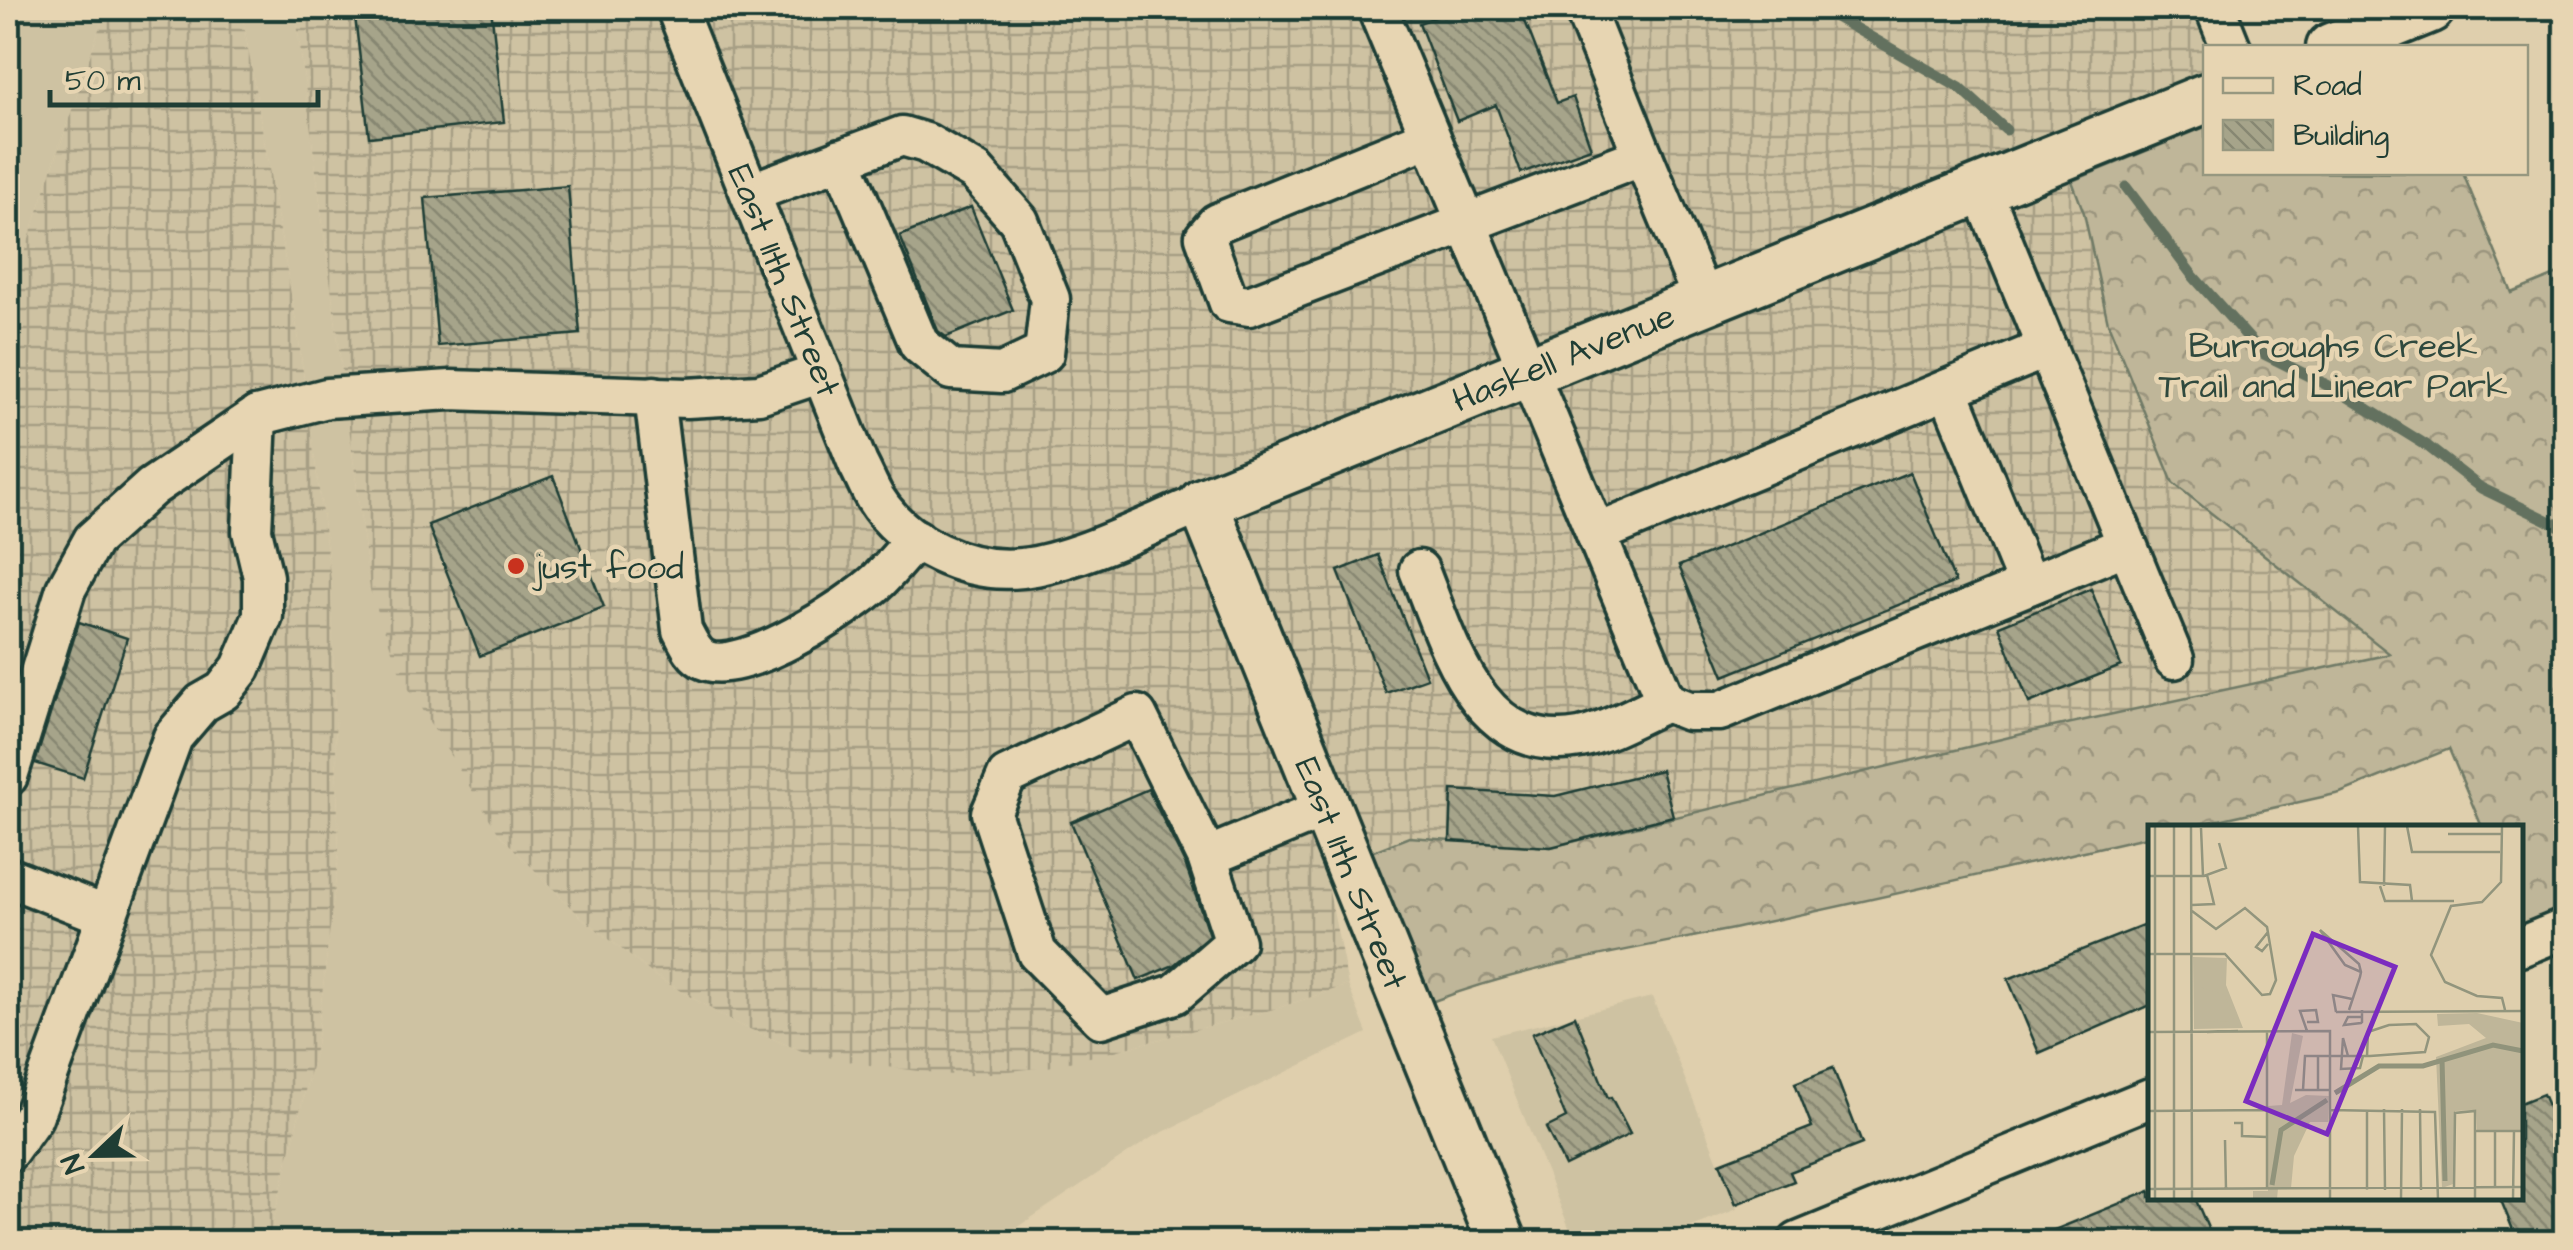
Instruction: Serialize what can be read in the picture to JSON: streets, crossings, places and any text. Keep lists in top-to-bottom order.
{
  "streets": {
    "main road": ["East 11th Street", "Haskell Avenue"]
  },
  "crossings": [
    ["East 11th Street", "Haskell Avenue"]
  ],
  "parks": ["Burroughs Creek Trail and Linear Park"],
  "places": ["just food"],
  "legend": ["Road", "Building"],
  "scale_bar": "50 m",
  "north": "left"
}
